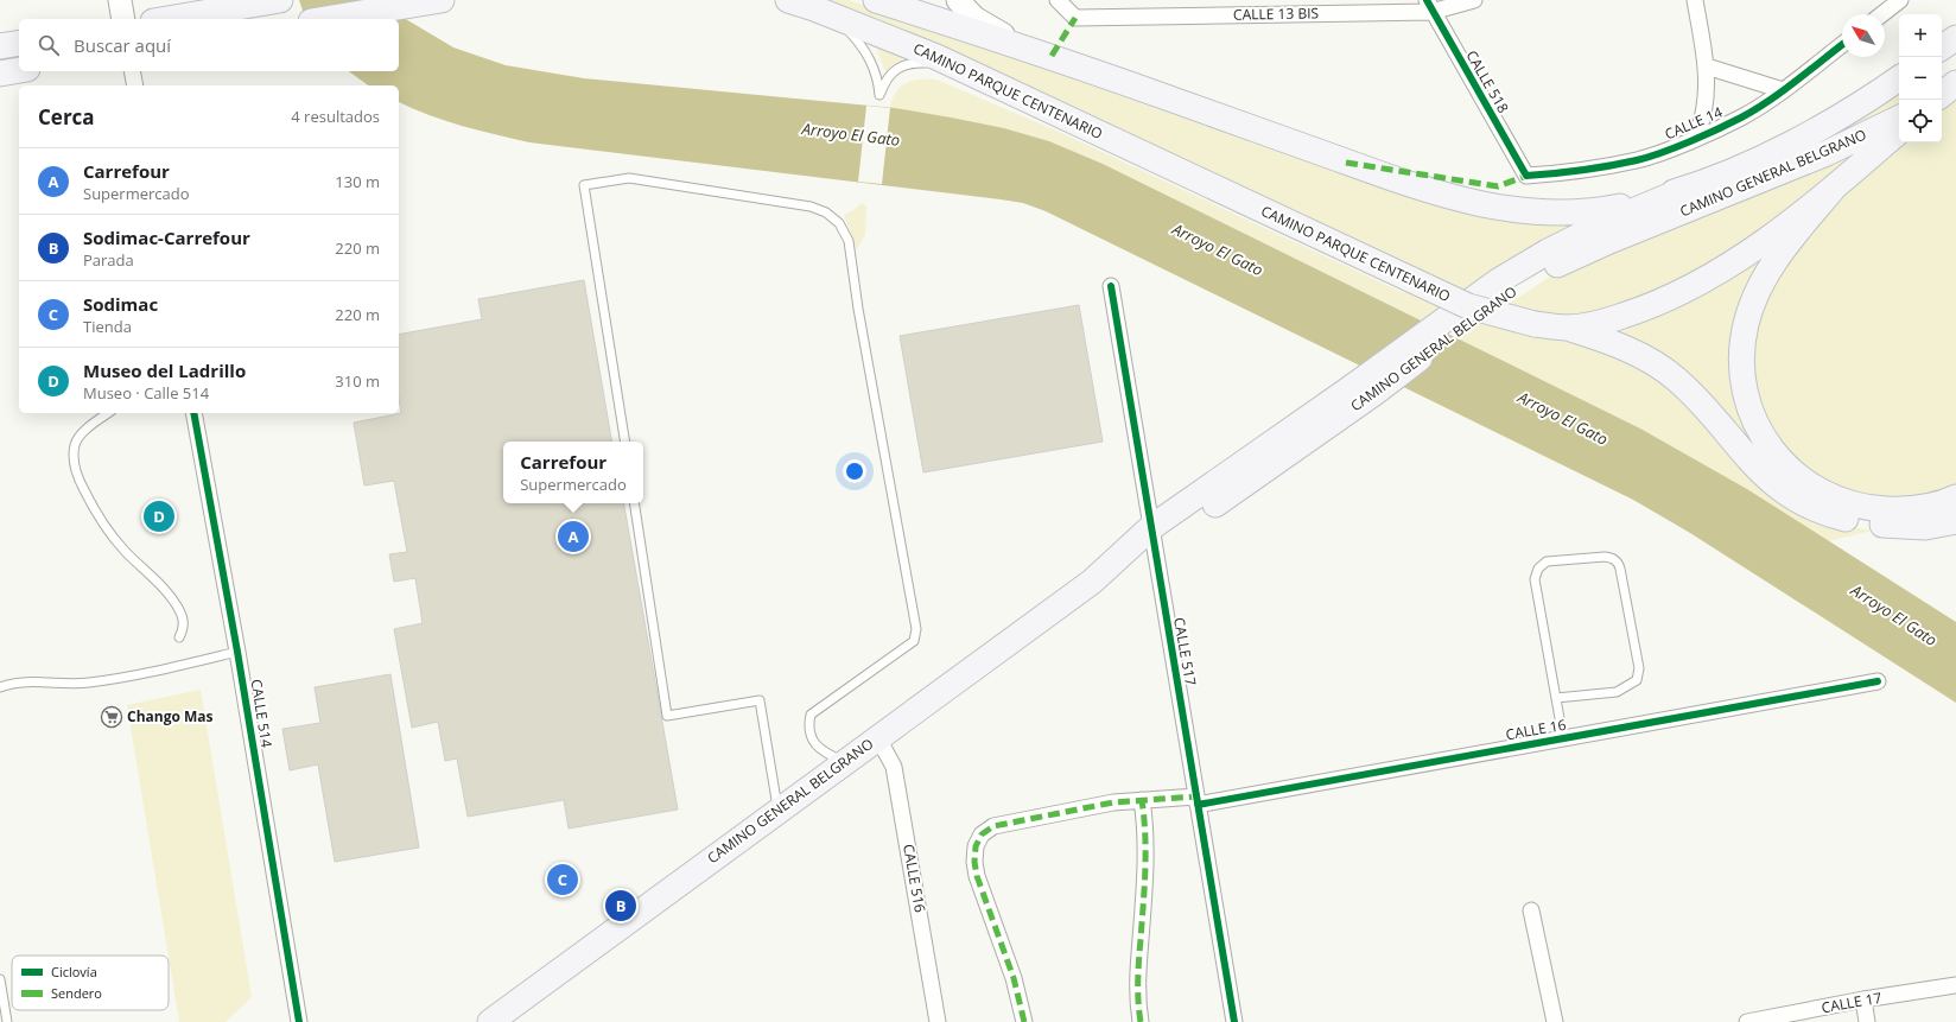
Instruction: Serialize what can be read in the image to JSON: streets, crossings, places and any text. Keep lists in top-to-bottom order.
{
  "streets": {
    "main road": ["CAMINO PARQUE CENTENARIO", "CAMINO GENERAL BELGRANO"],
    "street": [
      "CALLE 13 BIS",
      "CALLE 518",
      "CALLE 14",
      "CALLE 517",
      "CALLE 514",
      "CALLE 16",
      "CALLE 516",
      "CALLE 17"
    ]
  },
  "crossings": [
    ["CALLE 13 BIS", "CALLE 518"],
    ["CALLE 518", "CALLE 14"],
    ["CAMINO GENERAL BELGRANO", "CALLE 517"],
    ["CAMINO GENERAL BELGRANO", "CALLE 516"],
    ["CALLE 517", "CALLE 16"]
  ],
  "water": ["Arroyo El Gato"],
  "places": {
    "supermarket": ["Chango Mas"]
  },
  "legend": ["Ciclovía", "Sendero"],
  "north": "top left",
  "page": {
    "map_buttons": ["+", "−"],
    "search": "Buscar aquí",
    "heading": ["Cerca", "4 resultados"],
    "list": [
      {
        "mark": "A",
        "name": "Carrefour",
        "note": "Supermercado",
        "value": "130 m"
      },
      {
        "mark": "B",
        "name": "Sodimac-Carrefour",
        "note": "Parada",
        "value": "220 m"
      },
      {
        "mark": "C",
        "name": "Sodimac",
        "note": "Tienda",
        "value": "220 m"
      },
      {
        "mark": "D",
        "name": "Museo del Ladrillo",
        "note": "Museo · Calle 514",
        "value": "310 m"
      }
    ],
    "popup": ["Carrefour", "Supermercado"],
    "pins": [
      "D",
      "A",
      "C",
      "B"
    ]
  }
}
